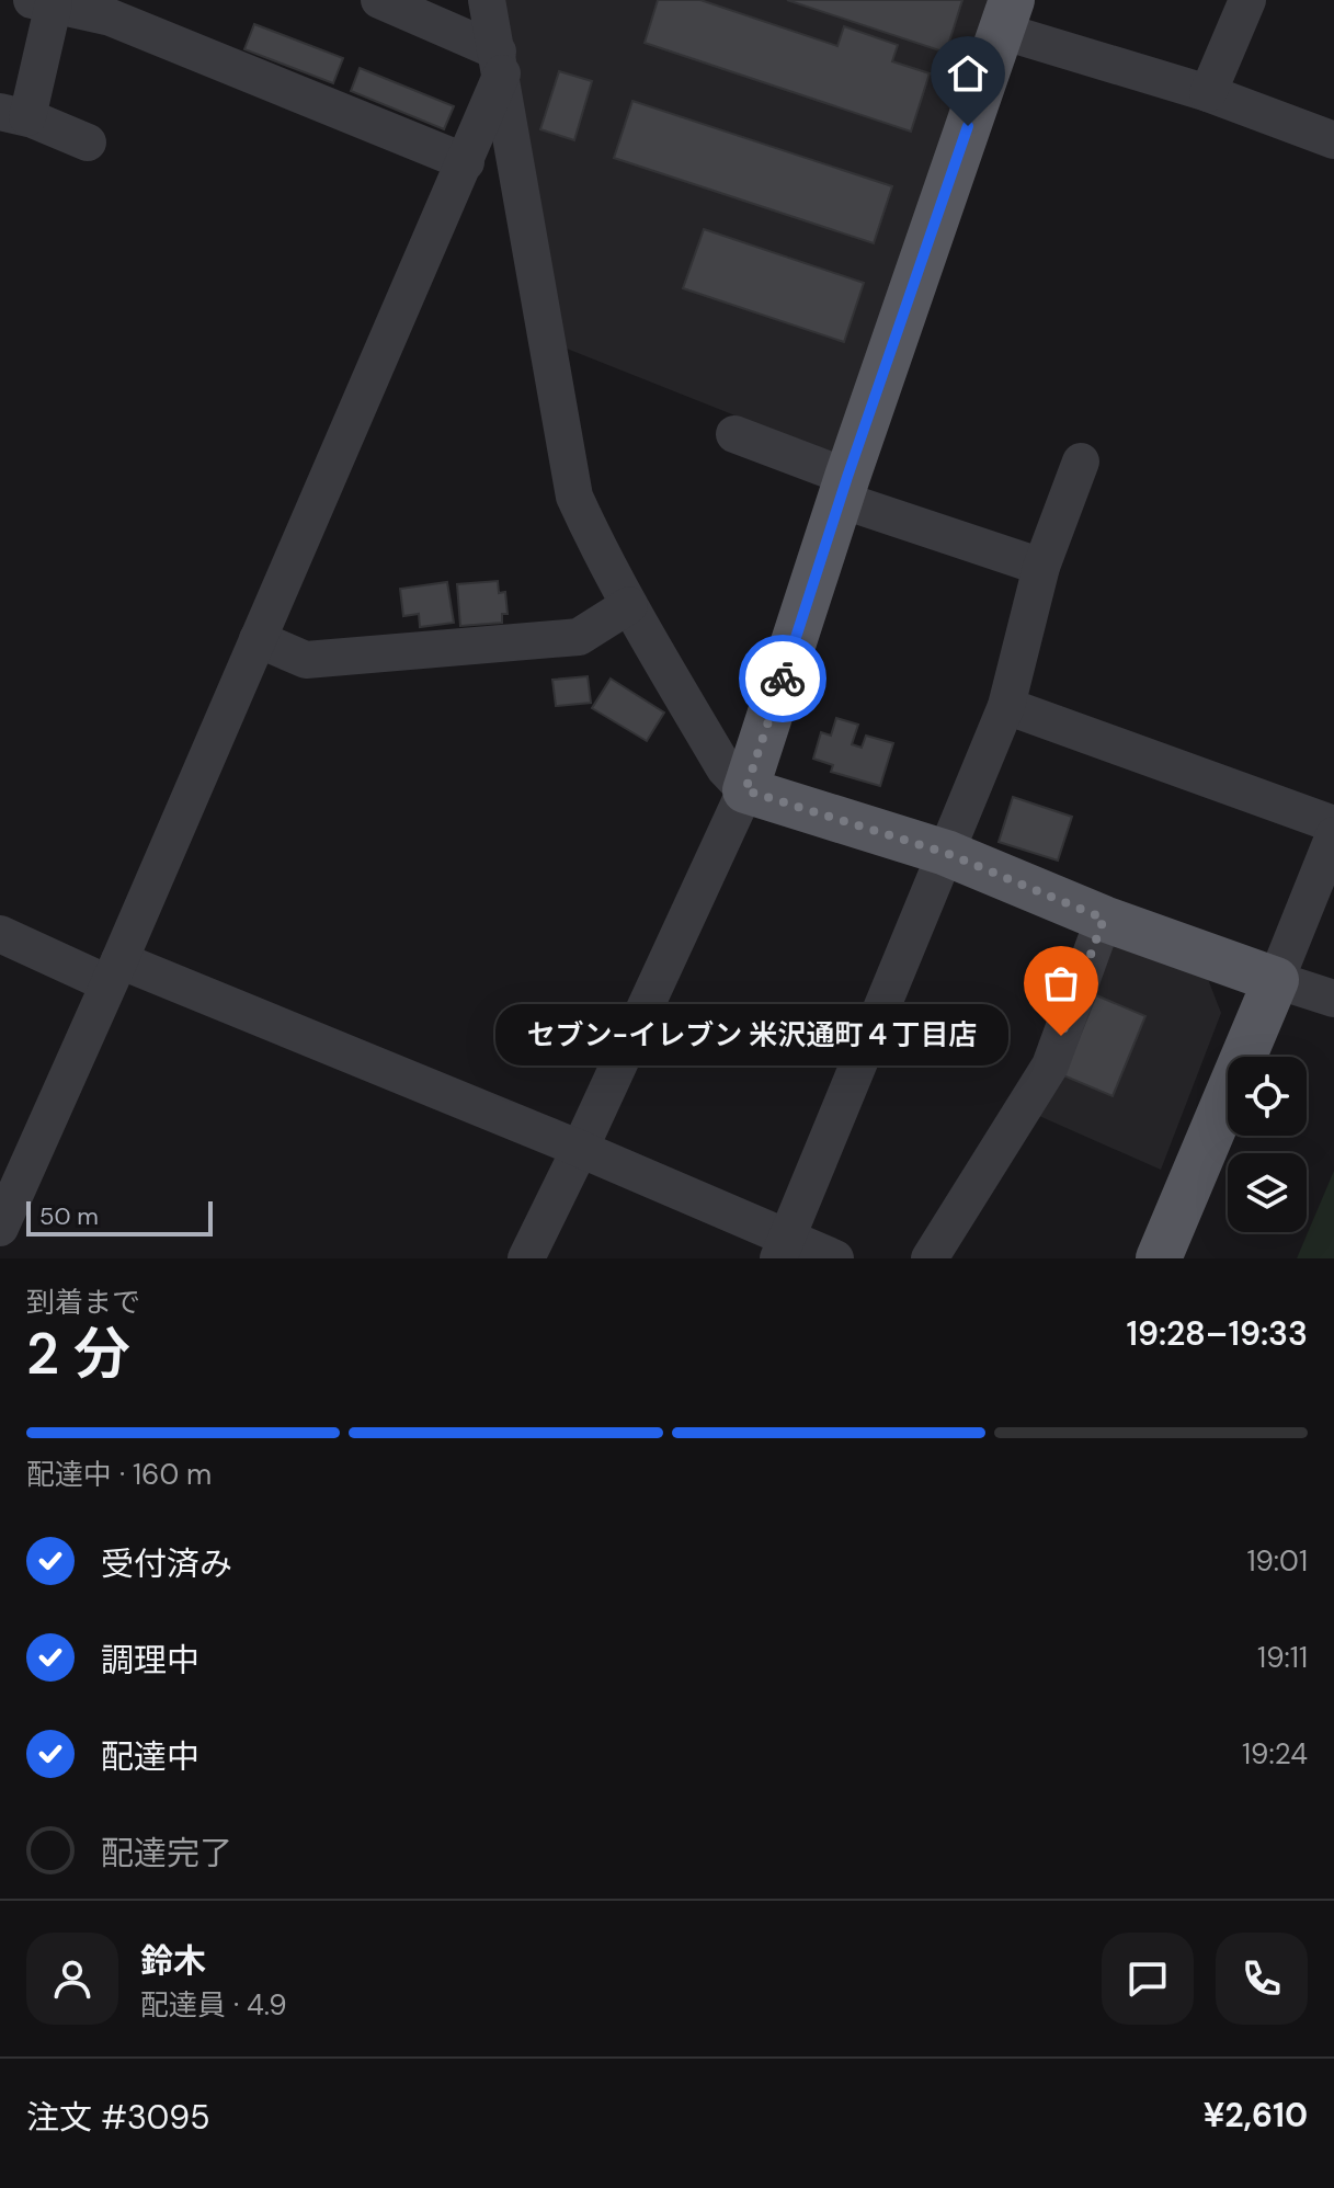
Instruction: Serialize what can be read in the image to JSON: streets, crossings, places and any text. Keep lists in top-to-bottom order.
{
  "places": ["セブン-イレブン 米沢通町４丁目店"],
  "scale_bar": "50 m",
  "page": {
    "bubble": "セブン-イレブン 米沢通町４丁目店",
    "scale": "50 m",
    "heading": ["2 分", "到着まで", "19:28–19:33"],
    "panel": [
      "鈴木",
      "配達員 · 4.9",
      "注文 #3095",
      "¥2,610"
    ],
    "bar": "配達中 · 160 m",
    "list": [
      ["受付済み", "19:01"],
      ["調理中", "19:11"],
      ["配達中", "19:24"],
      "配達完了"
    ]
  }
}
